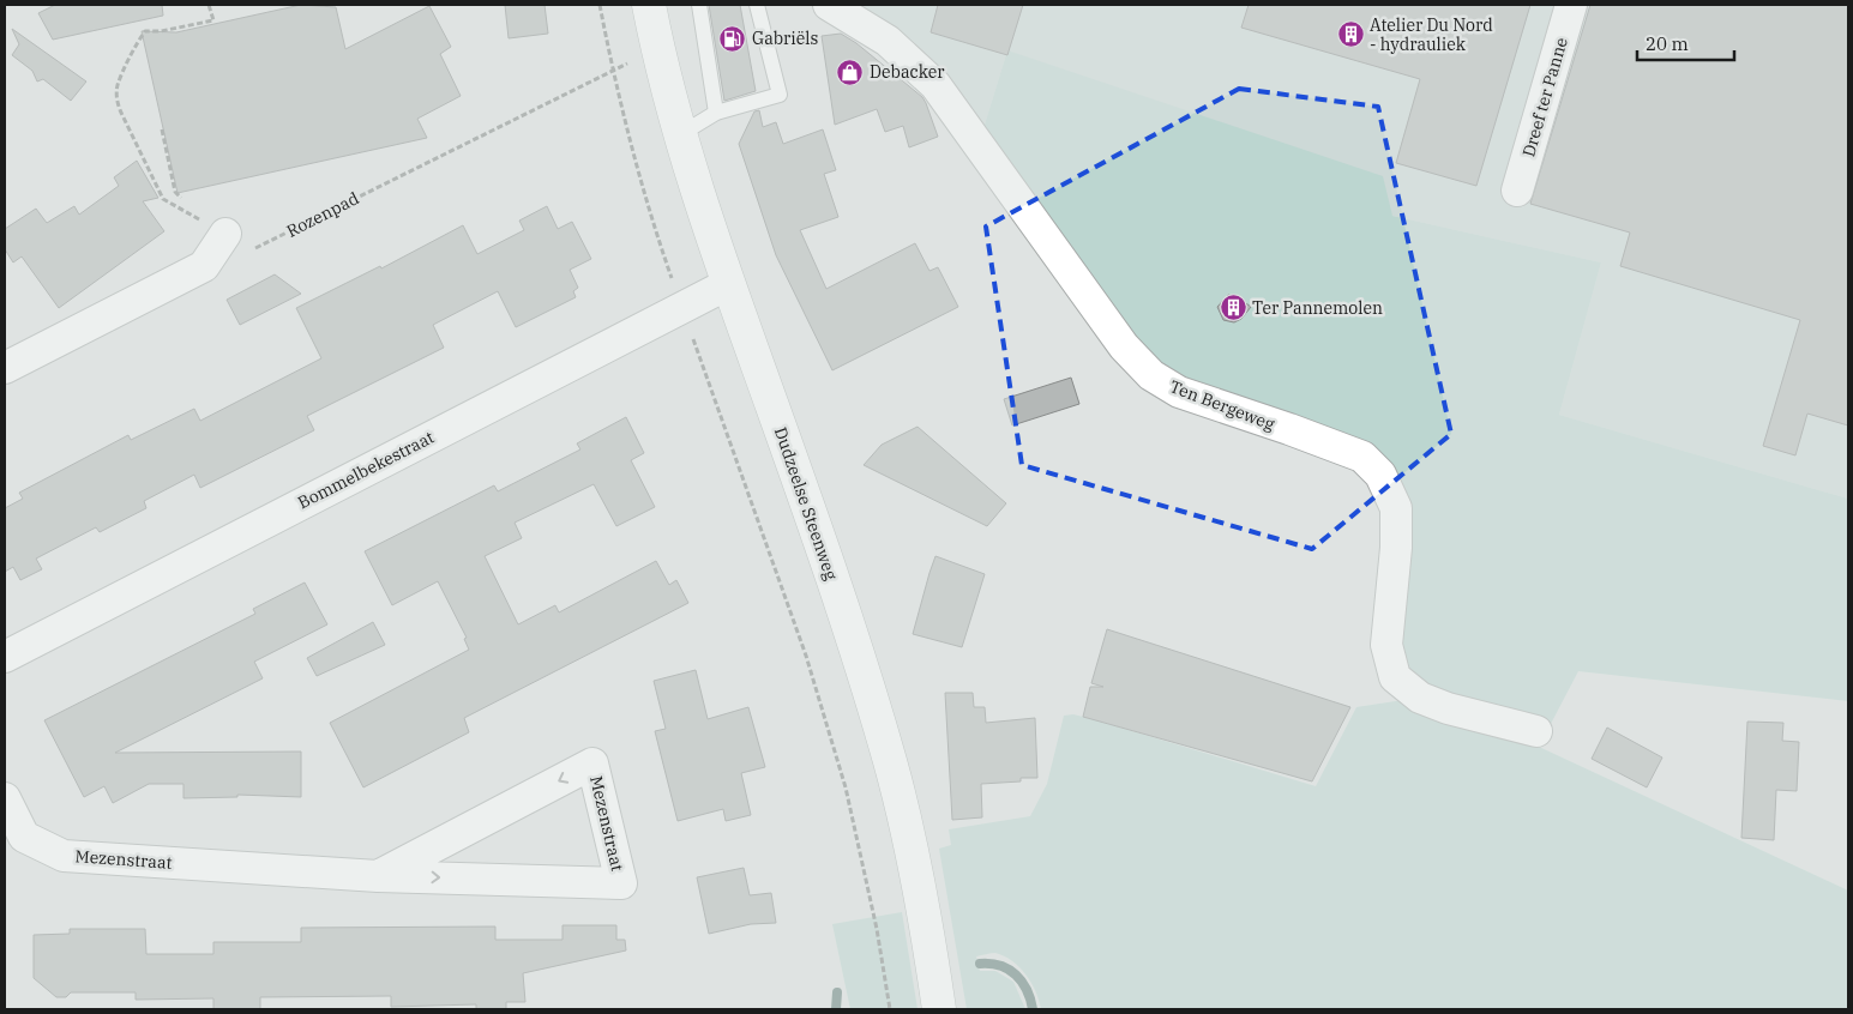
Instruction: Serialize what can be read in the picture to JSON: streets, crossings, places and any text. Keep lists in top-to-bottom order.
{
  "streets": {
    "main road": ["Dudzeelse Steenweg"],
    "street": [
      "Dreef ter Panne",
      "Ten Bergeweg",
      "Bommelbekestraat",
      "Mezenstraat"
    ],
    "path": ["Rozenpad"]
  },
  "crossings": [
    ["Rozenpad", "Dudzeelse Steenweg"],
    ["Bommelbekestraat", "Dudzeelse Steenweg"]
  ],
  "places": {
    "building": ["Atelier Du Nord - hydrauliek", "Ter Pannemolen"],
    "fuel station": ["Gabriëls"],
    "shop": ["Debacker"]
  },
  "scale_bar": "20 m"
}
